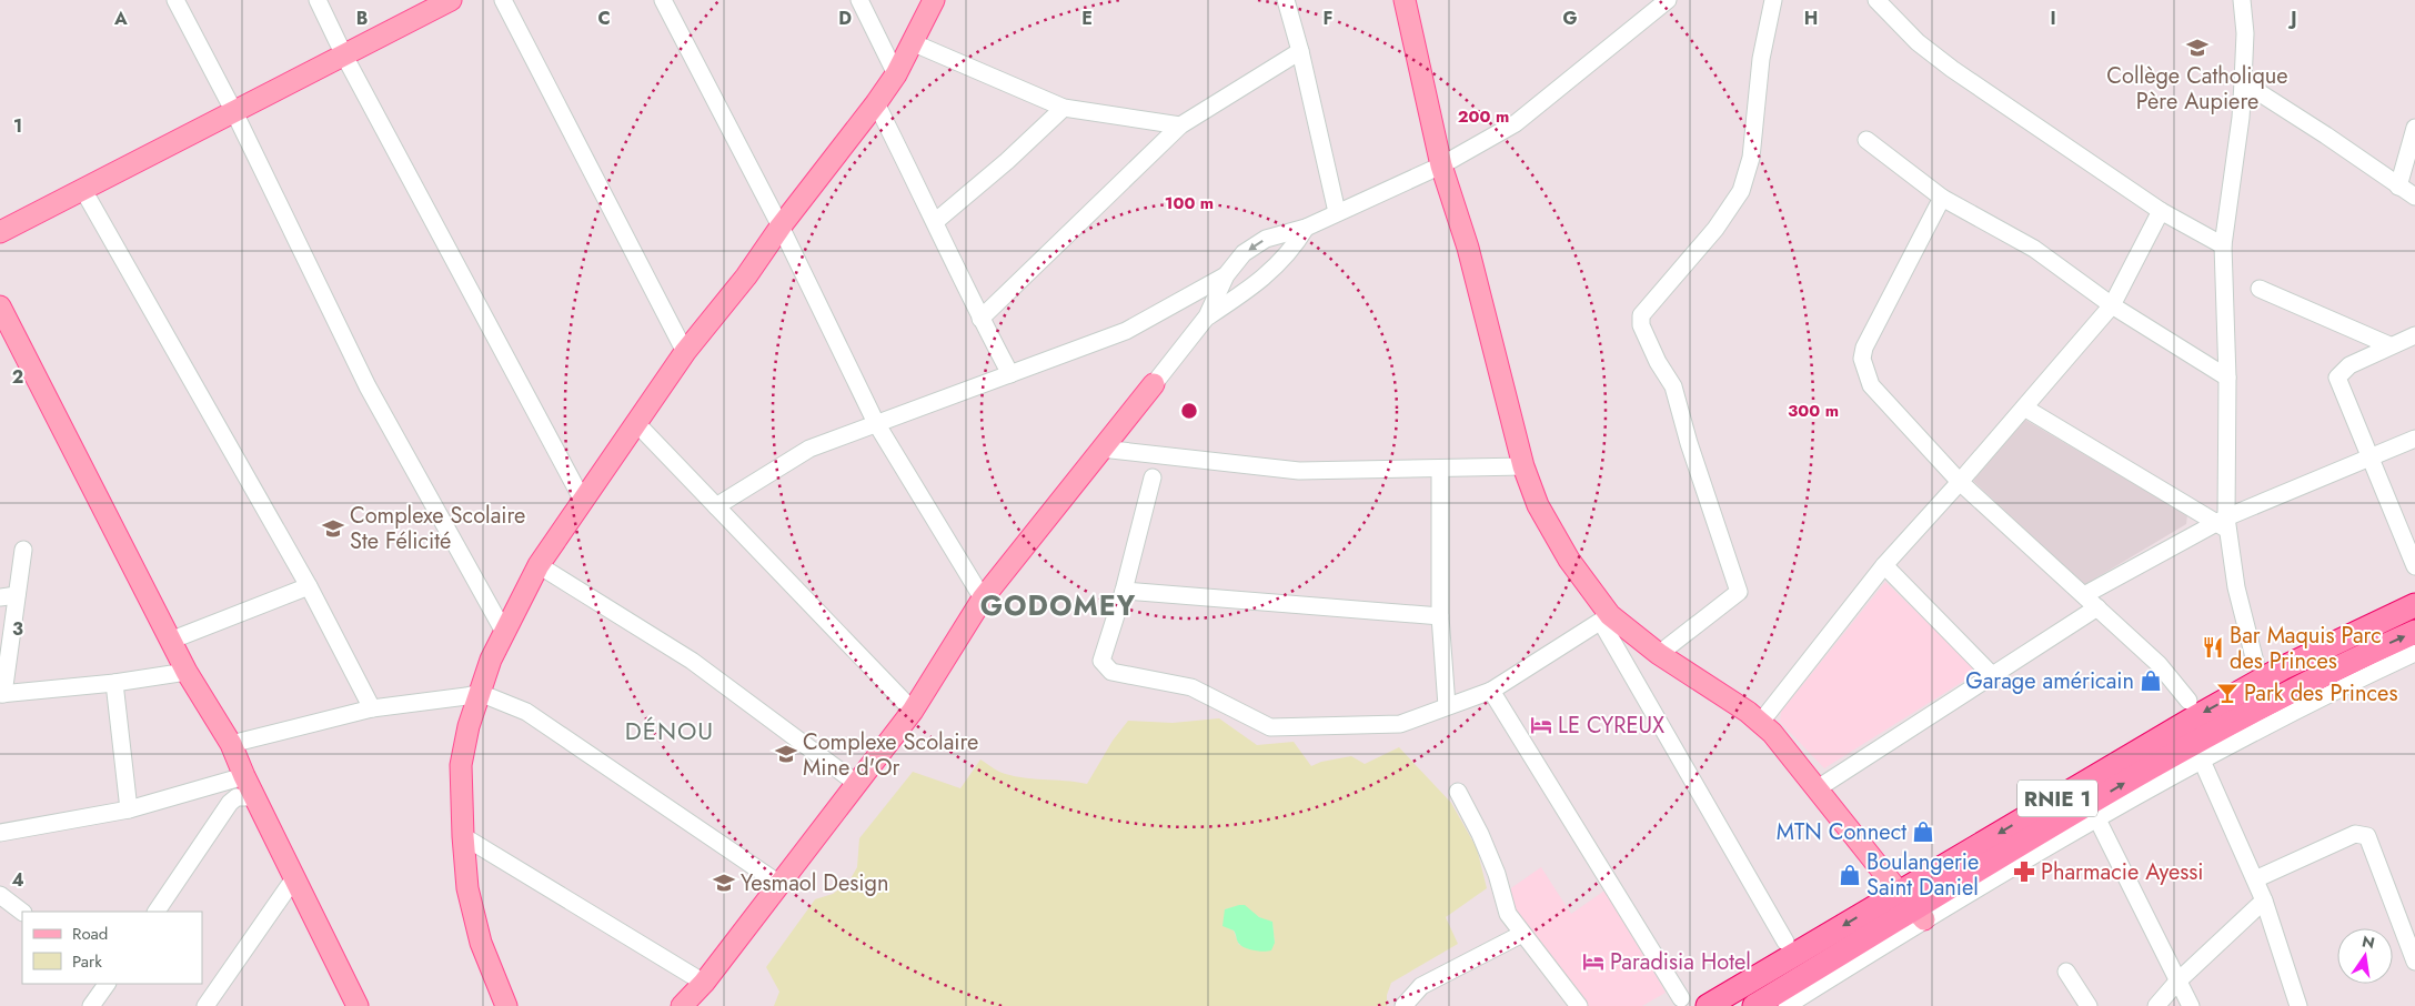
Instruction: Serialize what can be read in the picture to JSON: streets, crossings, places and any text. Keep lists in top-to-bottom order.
{
  "streets": {
    "highway": ["RNIE 1"]
  },
  "districts": ["GODOMEY", "DÉNOU"],
  "places": {
    "school or university": [
      "Collège Catholique Père Aupiere",
      "Complexe Scolaire Ste Félicité",
      "Complexe Scolaire Mine d'Or",
      "Yesmaol Design"
    ],
    "restaurant": ["Bar Maquis Parc des Princes"],
    "shop": ["Garage américain", "MTN Connect", "Boulangerie Saint Daniel"],
    "bar": ["Park des Princes"],
    "hotel": ["LE CYREUX", "Paradisia Hotel"],
    "pharmacy": ["Pharmacie Ayessi"]
  },
  "legend": ["Road", "Park"],
  "north": "top",
  "grid": {
    "columns": [
      "A",
      "B",
      "C",
      "D",
      "E",
      "F",
      "G",
      "H",
      "I",
      "J"
    ],
    "rows": [
      "1",
      "2",
      "3",
      "4"
    ]
  },
  "rings": ["200 m", "100 m", "300 m"]
}
